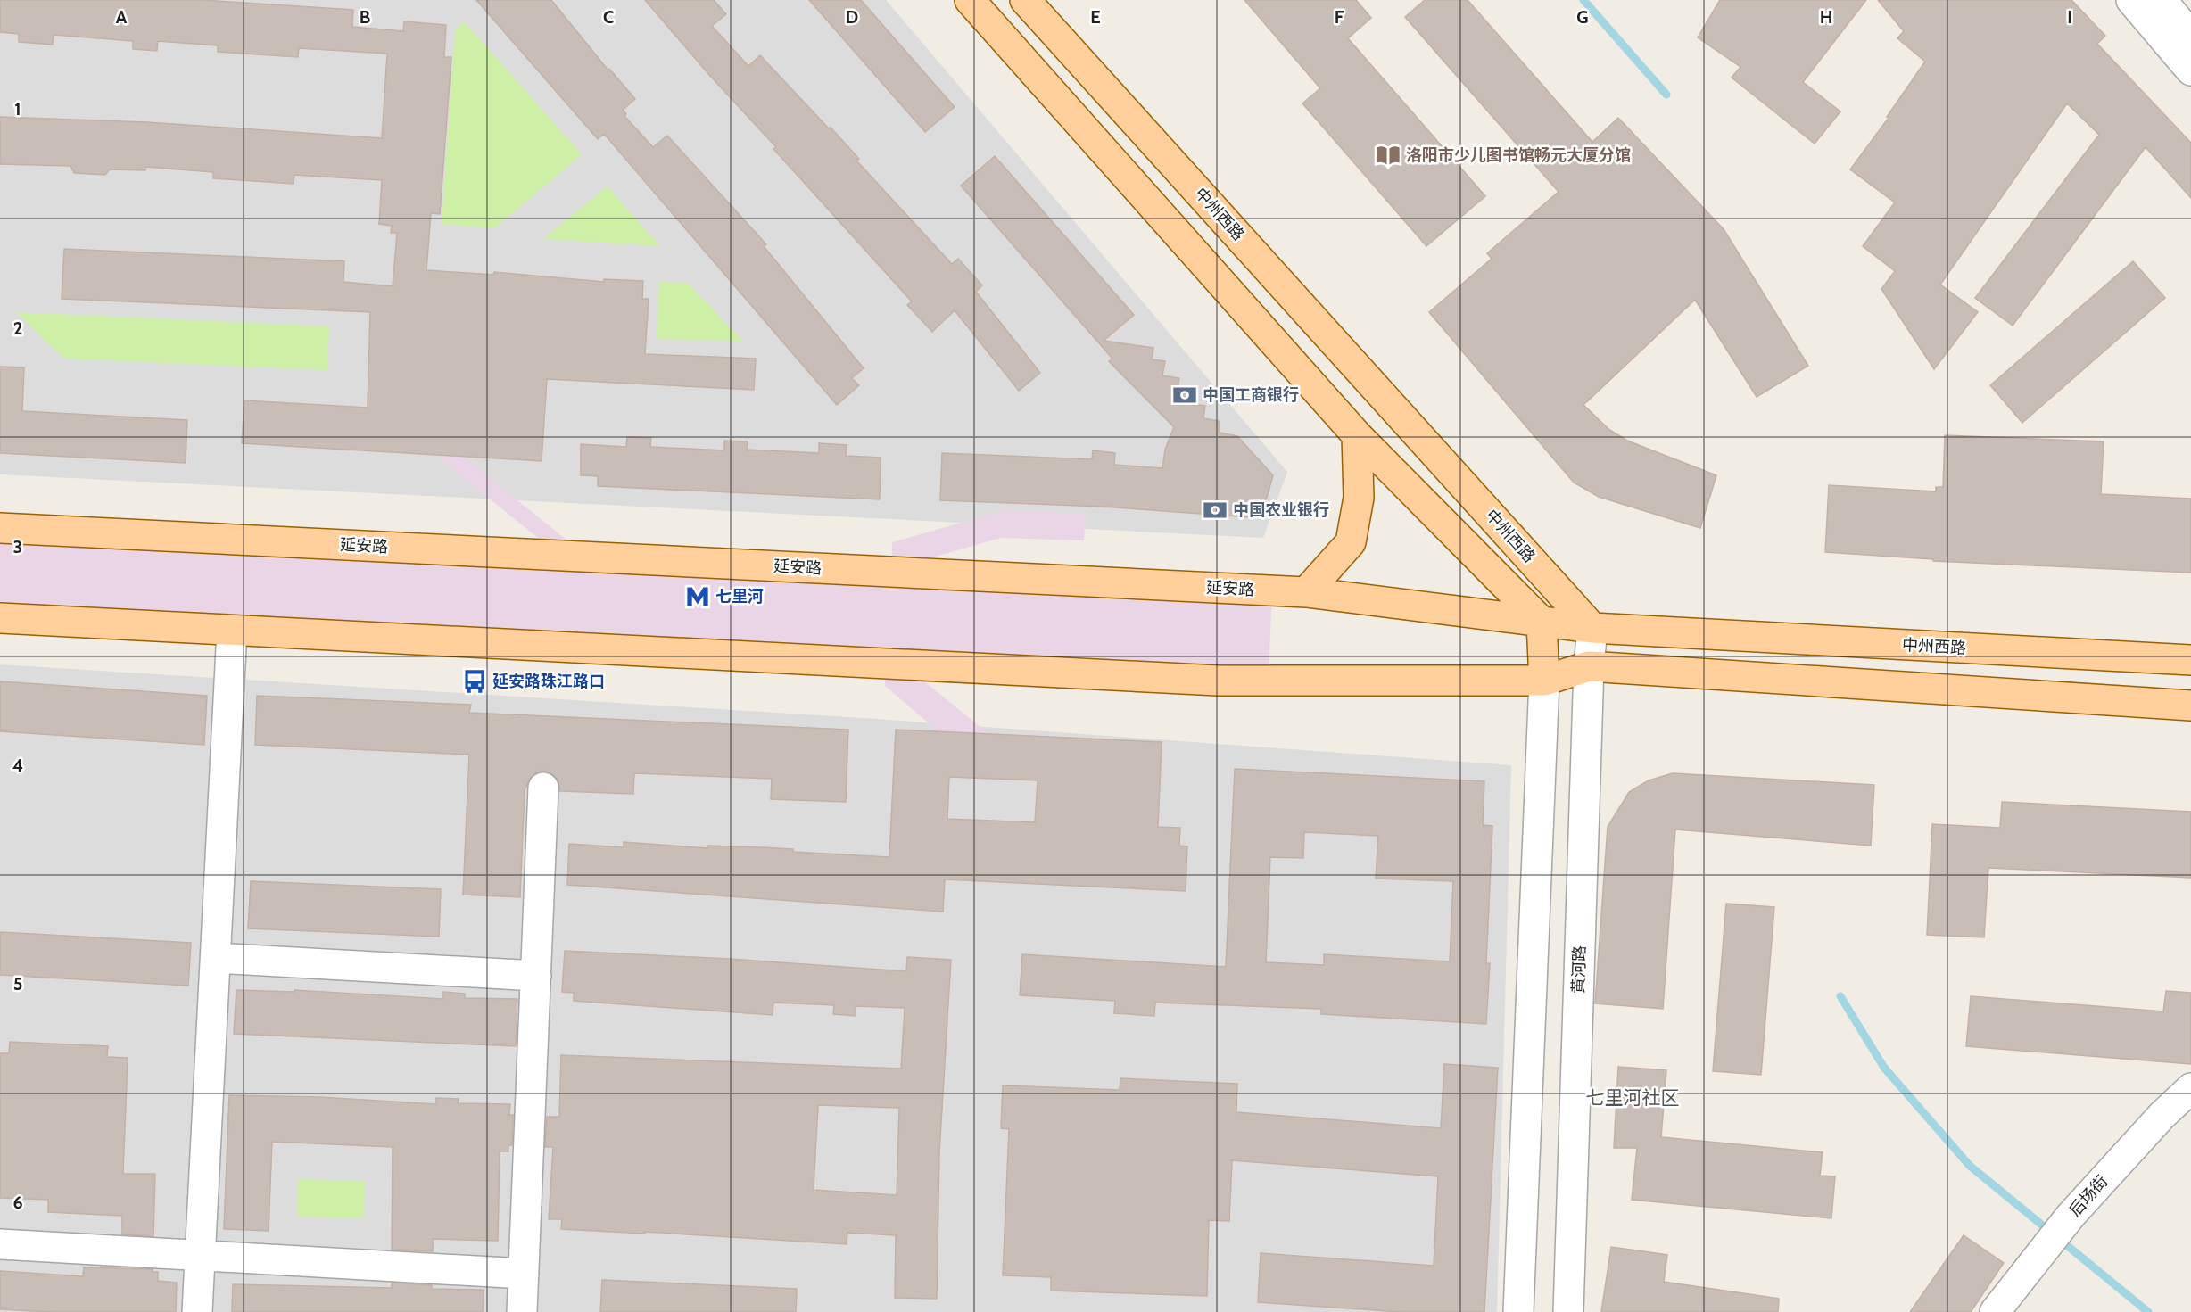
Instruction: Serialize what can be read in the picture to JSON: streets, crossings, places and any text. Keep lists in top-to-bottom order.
{
  "streets": {
    "main road": ["中州西路", "延安路"],
    "street": ["黄河路", "后场街"]
  },
  "crossings": [
    ["中州西路", "延安路"],
    ["中州西路", "黄河路"],
    ["延安路", "黄河路"]
  ],
  "districts": ["七里河社区"],
  "places": {
    "library": ["洛阳市少儿图书馆畅元大厦分馆"],
    "bank": ["中国工商银行", "中国农业银行"],
    "metro station": ["七里河"],
    "bus stop": ["延安路珠江路口"]
  },
  "grid": {
    "columns": [
      "A",
      "B",
      "C",
      "D",
      "E",
      "F",
      "G",
      "H",
      "I"
    ],
    "rows": [
      "1",
      "2",
      "3",
      "4",
      "5",
      "6"
    ]
  }
}
